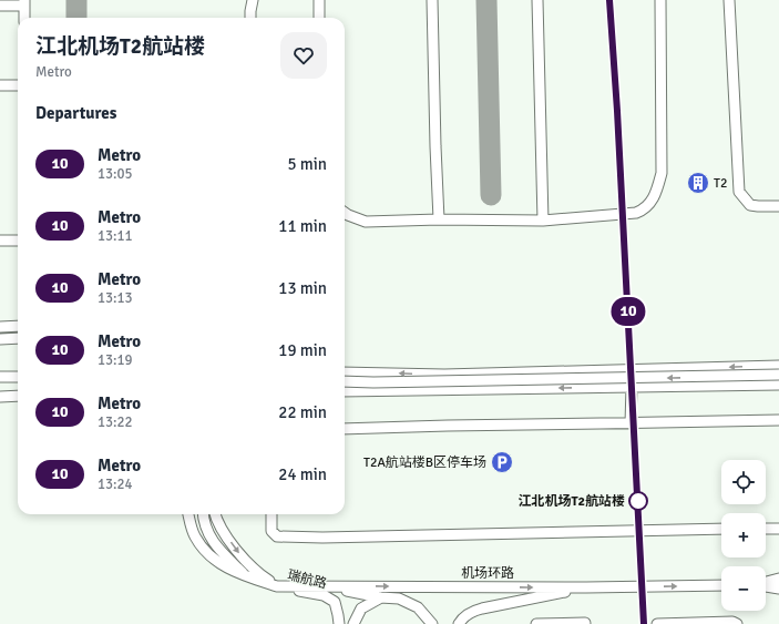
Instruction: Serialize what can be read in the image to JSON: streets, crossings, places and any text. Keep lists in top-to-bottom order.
{
  "streets": {
    "street": ["机场环路", "瑞航路"]
  },
  "crossings": [
    ["机场环路", "瑞航路"]
  ],
  "places": {
    "building": ["T2"],
    "parking": ["T2A航站楼B区停车场"],
    "other": ["江北机场T2航站楼"]
  },
  "lines": ["metro line 10"],
  "page": {
    "on_map": "10",
    "heading": [
      ["江北机场T2航站楼", "Metro"],
      "Departures"
    ],
    "list": [
      {
        "mark": "10",
        "name": "Metro",
        "note": "13:05",
        "value": "5 min"
      },
      {
        "mark": "10",
        "name": "Metro",
        "note": "13:11",
        "value": "11 min"
      },
      {
        "mark": "10",
        "name": "Metro",
        "note": "13:13",
        "value": "13 min"
      },
      {
        "mark": "10",
        "name": "Metro",
        "note": "13:19",
        "value": "19 min"
      },
      {
        "mark": "10",
        "name": "Metro",
        "note": "13:22",
        "value": "22 min"
      },
      {
        "mark": "10",
        "name": "Metro",
        "note": "13:24",
        "value": "24 min"
      }
    ],
    "map_buttons": ["+", "−"]
  }
}
